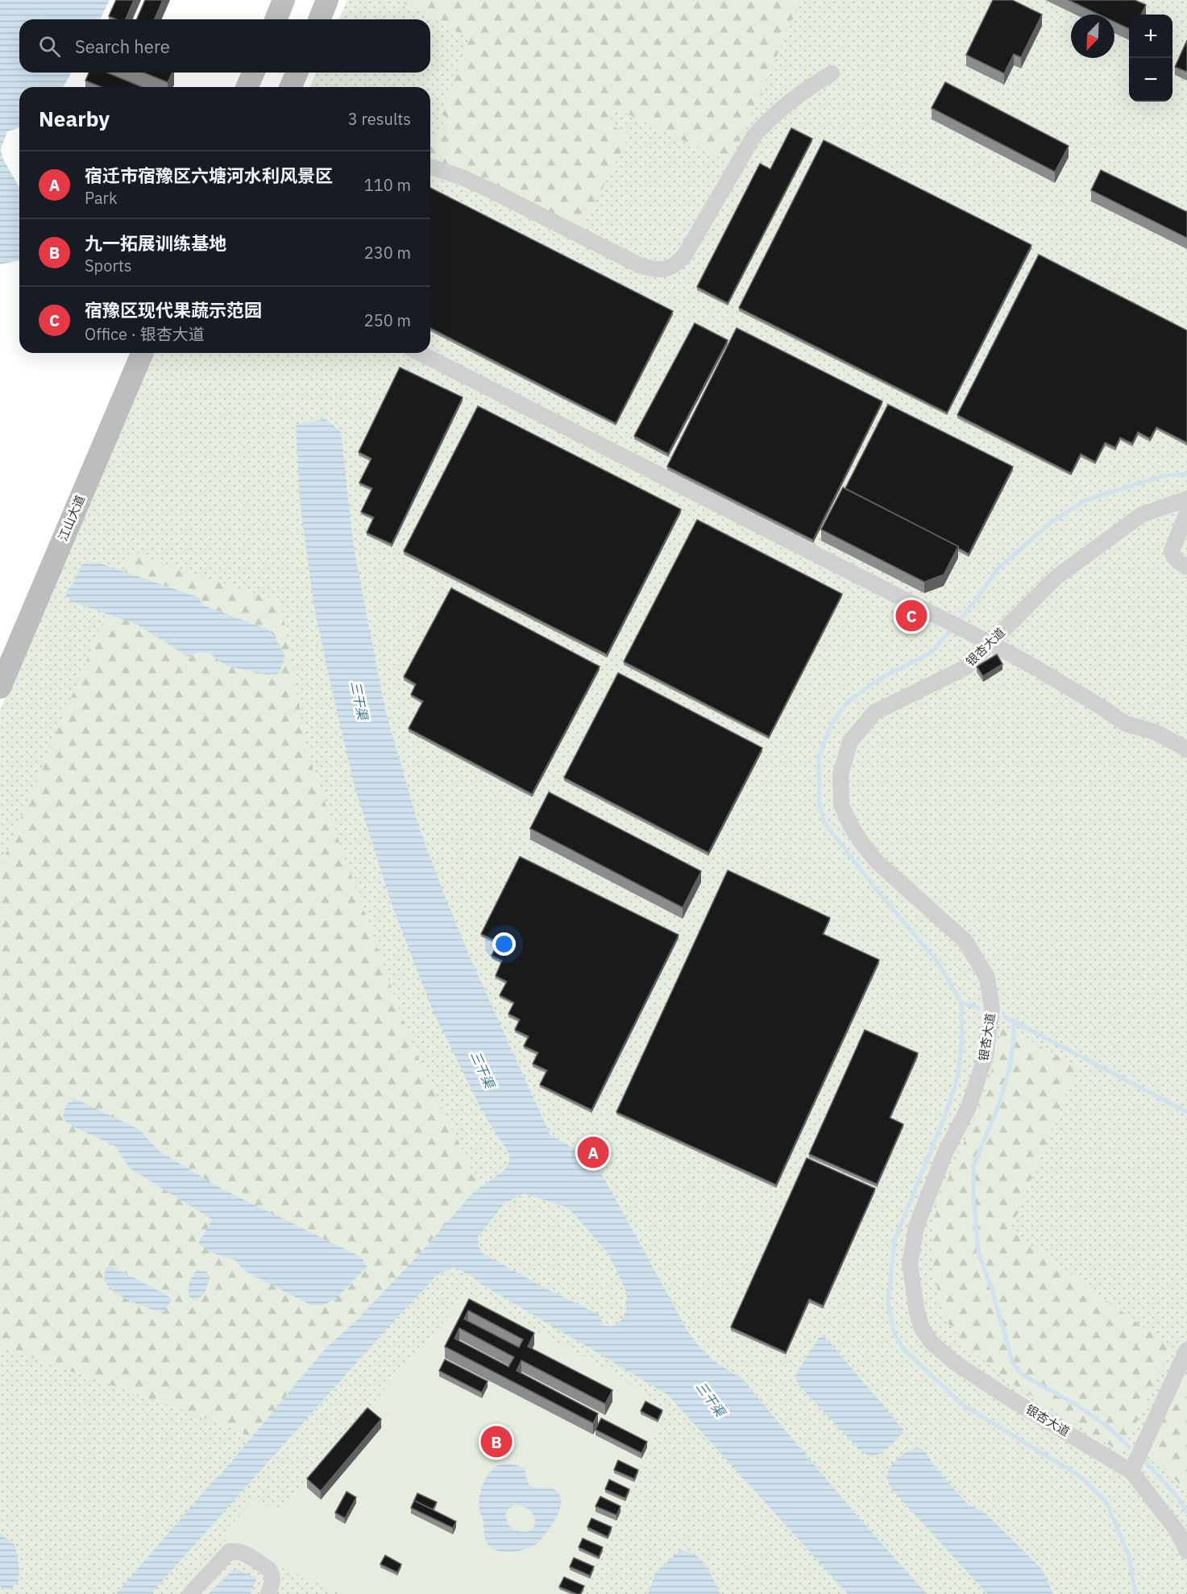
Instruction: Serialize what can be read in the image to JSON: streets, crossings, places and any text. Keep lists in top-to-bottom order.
{
  "streets": {
    "main road": ["江山大道"],
    "street": ["银杏大道"]
  },
  "water": ["三干渠"],
  "north": "bottom left",
  "page": {
    "map_buttons": ["+", "−"],
    "search": "Search here",
    "heading": ["Nearby", "3 results"],
    "list": [
      {
        "mark": "A",
        "name": "宿迁市宿豫区六塘河水利风景区",
        "note": "Park",
        "value": "110 m"
      },
      {
        "mark": "B",
        "name": "九一拓展训练基地",
        "note": "Sports",
        "value": "230 m"
      },
      {
        "mark": "C",
        "name": "宿豫区现代果蔬示范园",
        "note": "Office · 银杏大道",
        "value": "250 m"
      }
    ],
    "pins": ["C", "A", "B"]
  }
}
